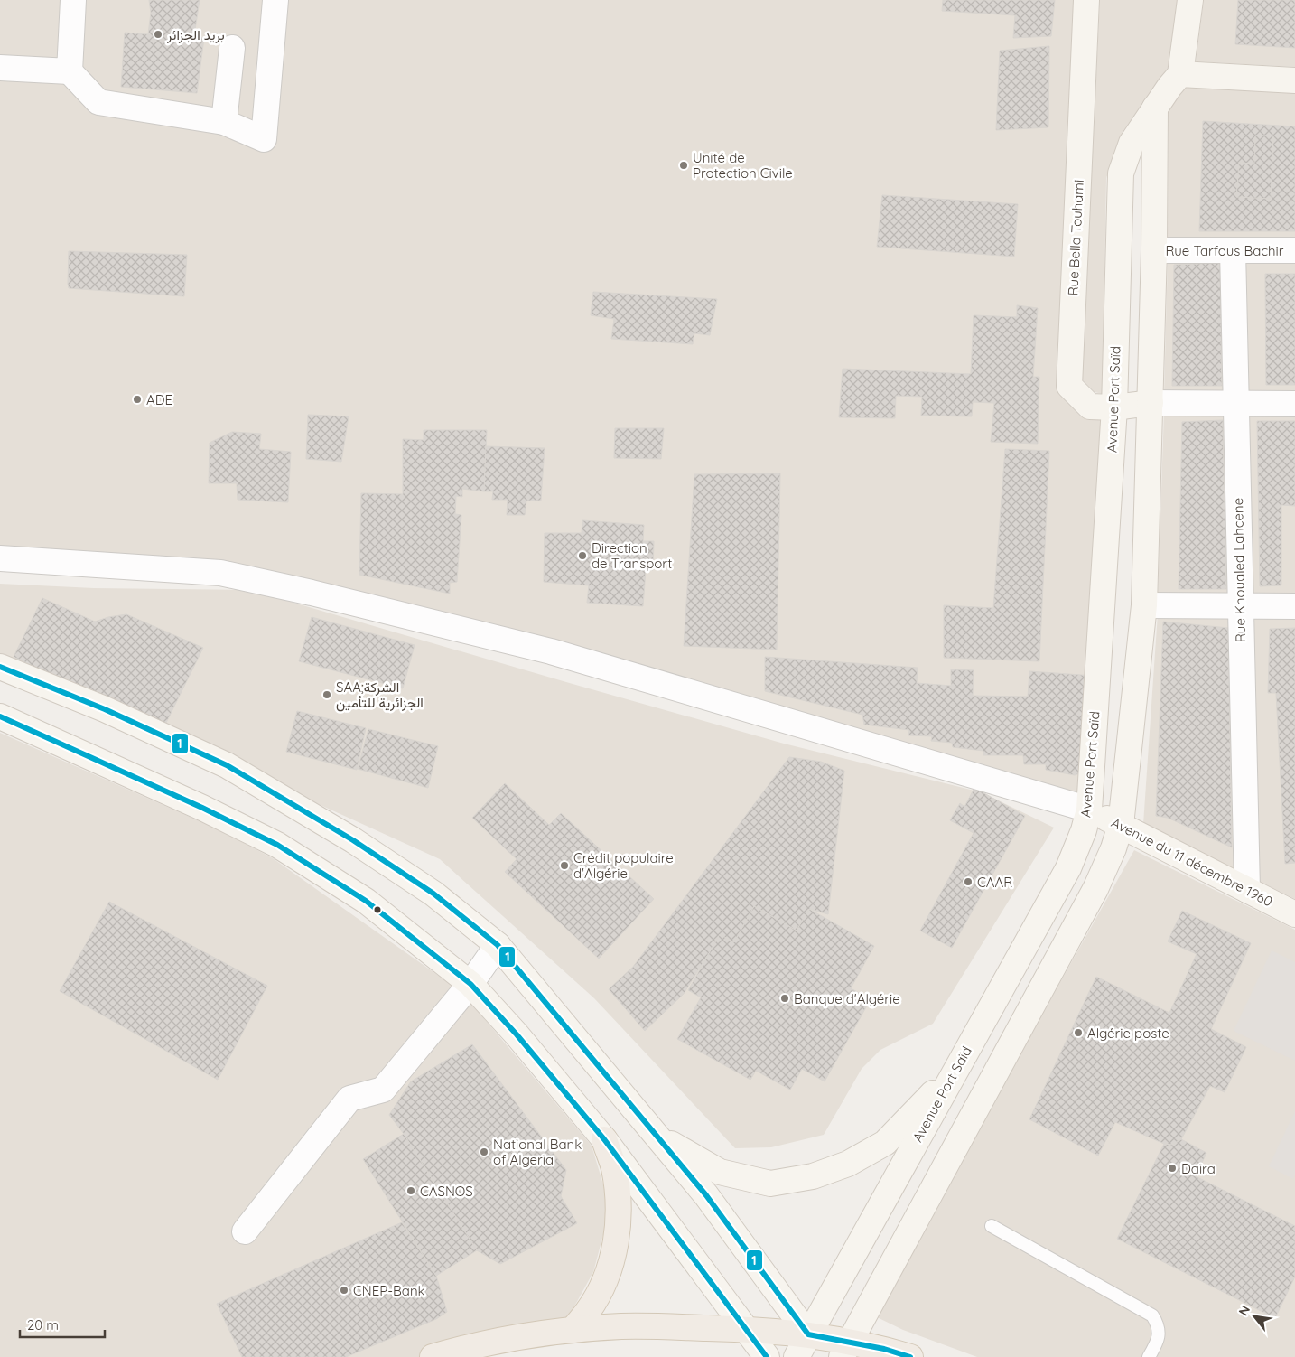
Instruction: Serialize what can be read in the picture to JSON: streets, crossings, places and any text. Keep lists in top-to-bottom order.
{
  "streets": {
    "main road": ["Rue Bella Touhami", "Avenue Port Saïd", "Avenue du 11 décembre 1960"],
    "street": ["Rue Tarfous Bachir", "Rue Khoualed Lahcene"]
  },
  "crossings": [
    ["Rue Bella Touhami", "Avenue Port Saïd"],
    ["Rue Tarfous Bachir", "Rue Khoualed Lahcene"],
    ["Avenue Port Saïd", "Avenue du 11 décembre 1960"],
    ["Rue Khoualed Lahcene", "Avenue du 11 décembre 1960"]
  ],
  "places": [
    "بريد الجزائر",
    "Unité de Protection Civile",
    "ADE",
    "Direction de Transport",
    "SAA;الشركة الجزائرية للتأمين",
    "Crédit populaire d'Algérie",
    "CAAR",
    "Banque d'Algérie",
    "Algérie poste",
    "National Bank of Algeria",
    "Daira",
    "CASNOS",
    "CNEP-Bank"
  ],
  "lines": ["transit line 1"],
  "scale_bar": "20 m",
  "north": "top left"
}
